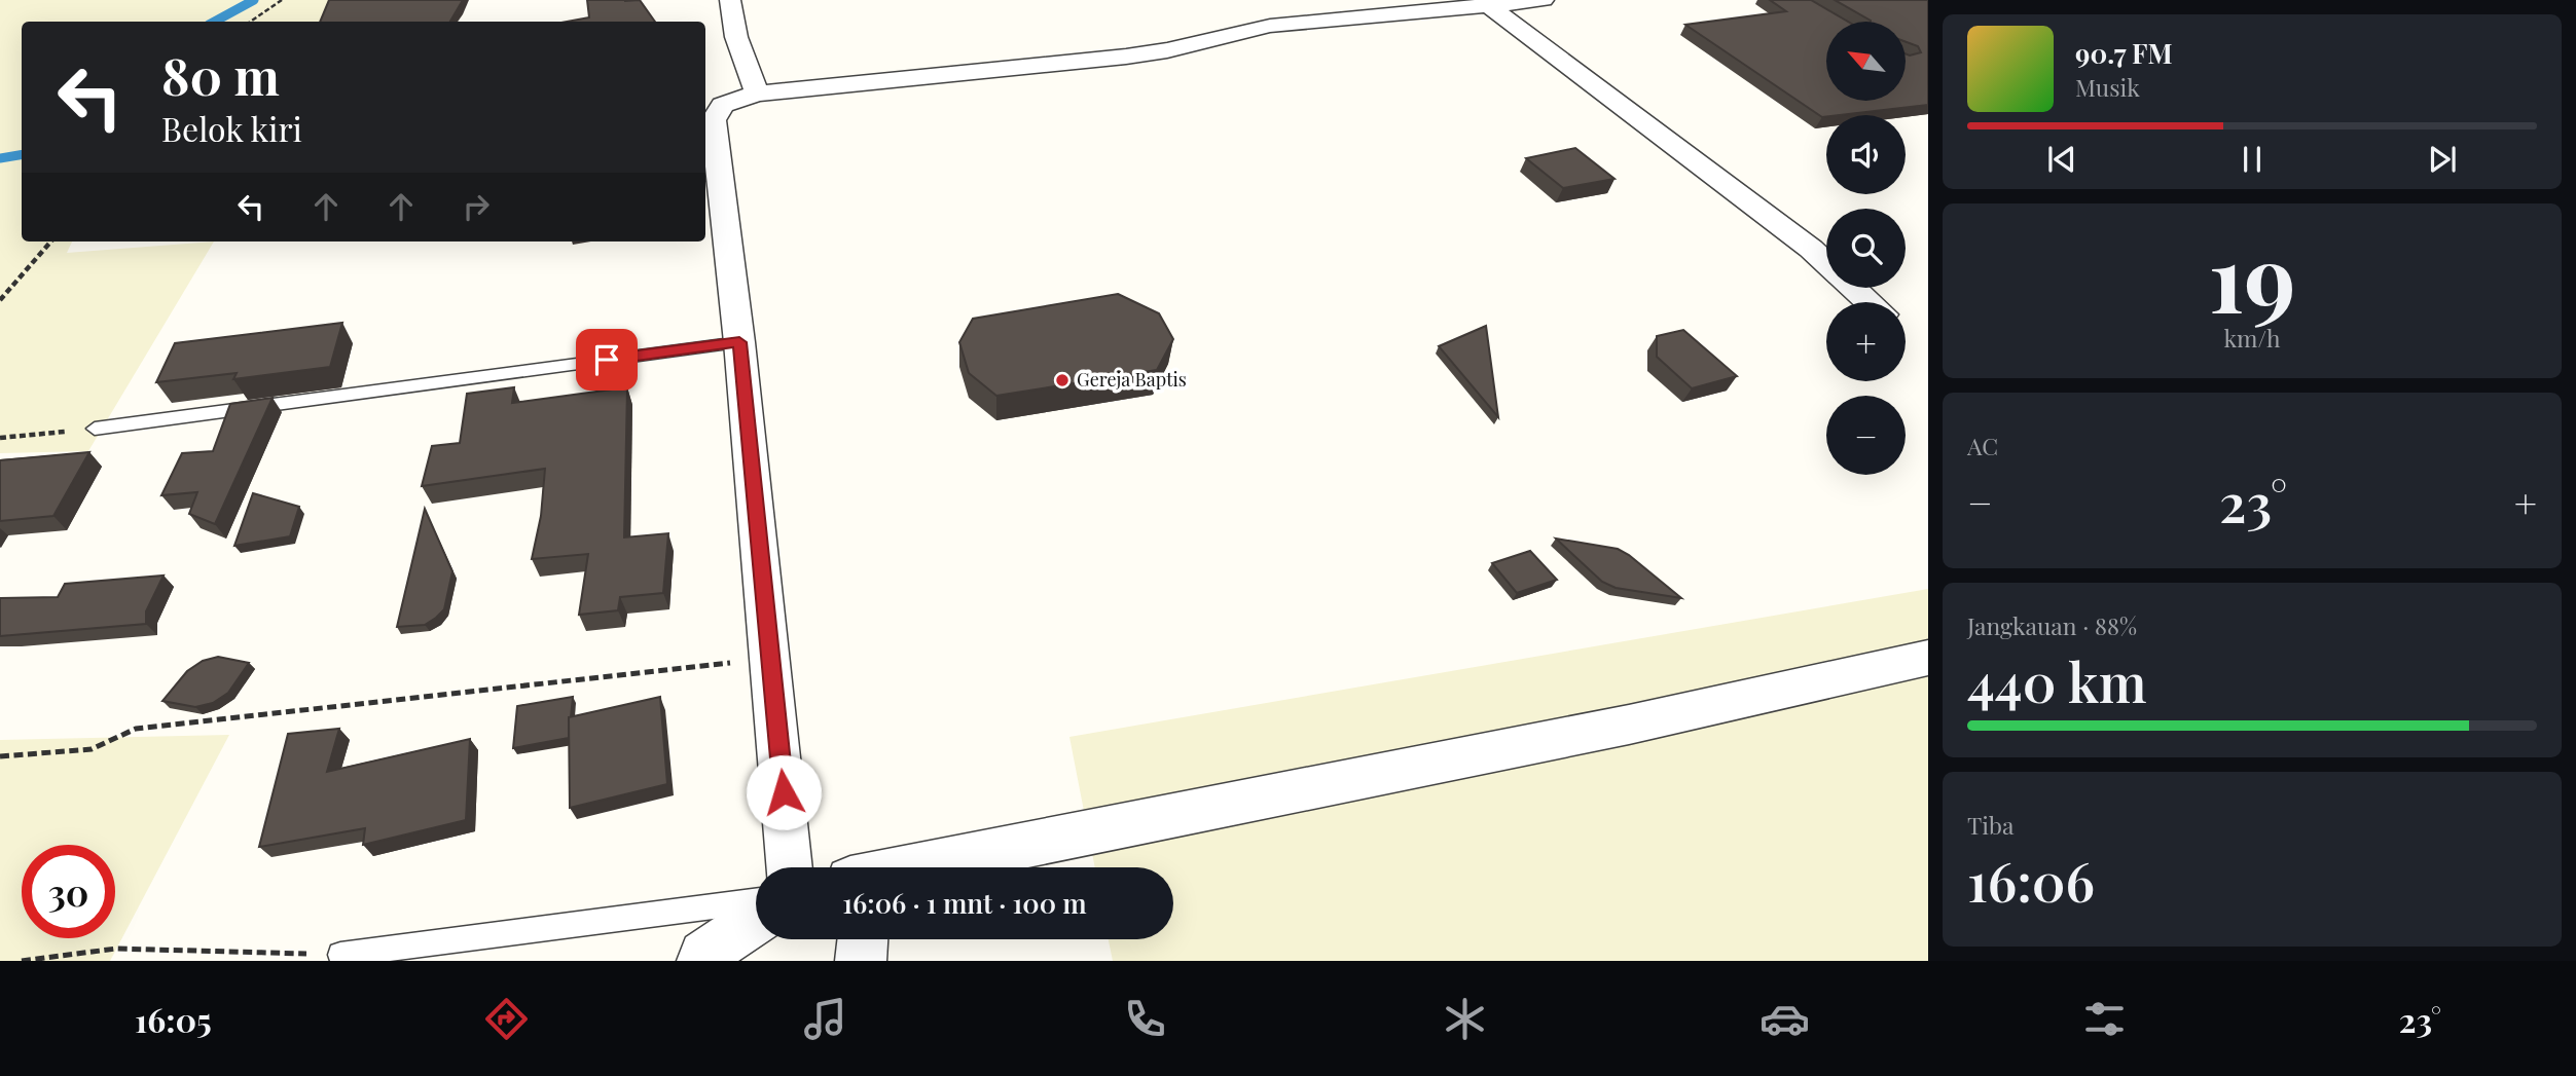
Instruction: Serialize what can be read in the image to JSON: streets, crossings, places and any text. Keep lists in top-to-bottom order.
{
  "places": ["Gereja Baptis"],
  "north": "top left",
  "page": {
    "map_buttons": ["+", "−"],
    "turn": ["80 m", "Belok kiri"],
    "song": ["90.7 FM", "Musik"],
    "tile": [
      ["19", "km/h"],
      "AC",
      ["Jangkauan · 88%", "440 km"],
      ["Tiba", "16:06"]
    ],
    "heat": ["−", "23°", "+"],
    "limit": "30",
    "trip": "16:06 · 1 mnt · 100 m",
    "tabs": ["16:05", "23°"]
  }
}
